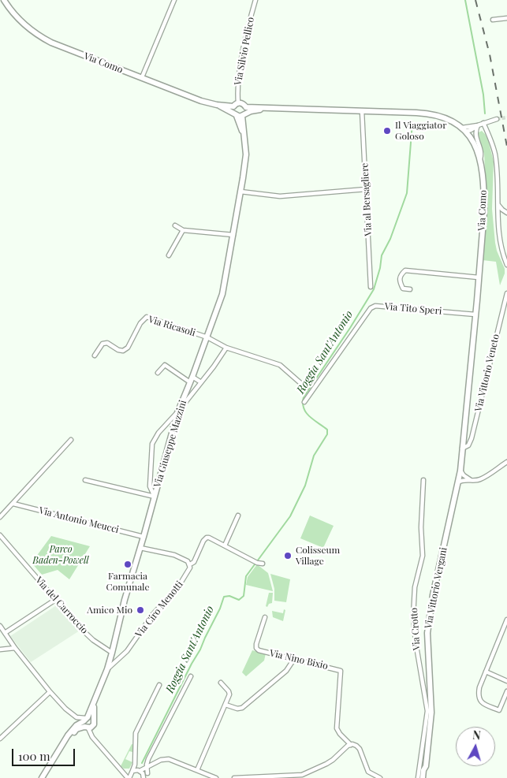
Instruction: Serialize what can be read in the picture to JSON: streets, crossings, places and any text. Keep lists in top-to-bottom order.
{
  "streets": {
    "main road": ["Via Como", "Via Giuseppe Mazzini", "Via Vittorio Vergani"],
    "street": [
      "Via Silvio Pellico",
      "Via al Bersagliere",
      "Via Tito Speri",
      "Via Ricasoli",
      "Via Vittorio Veneto",
      "Via Antonio Meucci",
      "Via del Carroccio",
      "Via Ciro Menotti",
      "Via Crotto",
      "Via Nino Bixio"
    ]
  },
  "crossings": [
    ["Via Silvio Pellico", "Via Como"],
    ["Via Silvio Pellico", "Via Giuseppe Mazzini"],
    ["Via Como", "Via al Bersagliere"],
    ["Via Como", "Via Tito Speri"],
    ["Via Como", "Via Vittorio Veneto"],
    ["Via Como", "Via Giuseppe Mazzini"],
    ["Via Como", "Via Vittorio Vergani"],
    ["Via Ricasoli", "Via Giuseppe Mazzini"],
    ["Via Giuseppe Mazzini", "Via Antonio Meucci"],
    ["Via Giuseppe Mazzini", "Via del Carroccio"],
    ["Via Giuseppe Mazzini", "Via Ciro Menotti"]
  ],
  "water": ["Roggia Sant'Antonio"],
  "parks": ["Parco Baden-Powell"],
  "places": [
    "Il Viaggiator Goloso",
    "Colisseum Village",
    "Farmacia Comunale",
    "Amico Mio"
  ],
  "scale_bar": "100 m",
  "north": "top"
}
